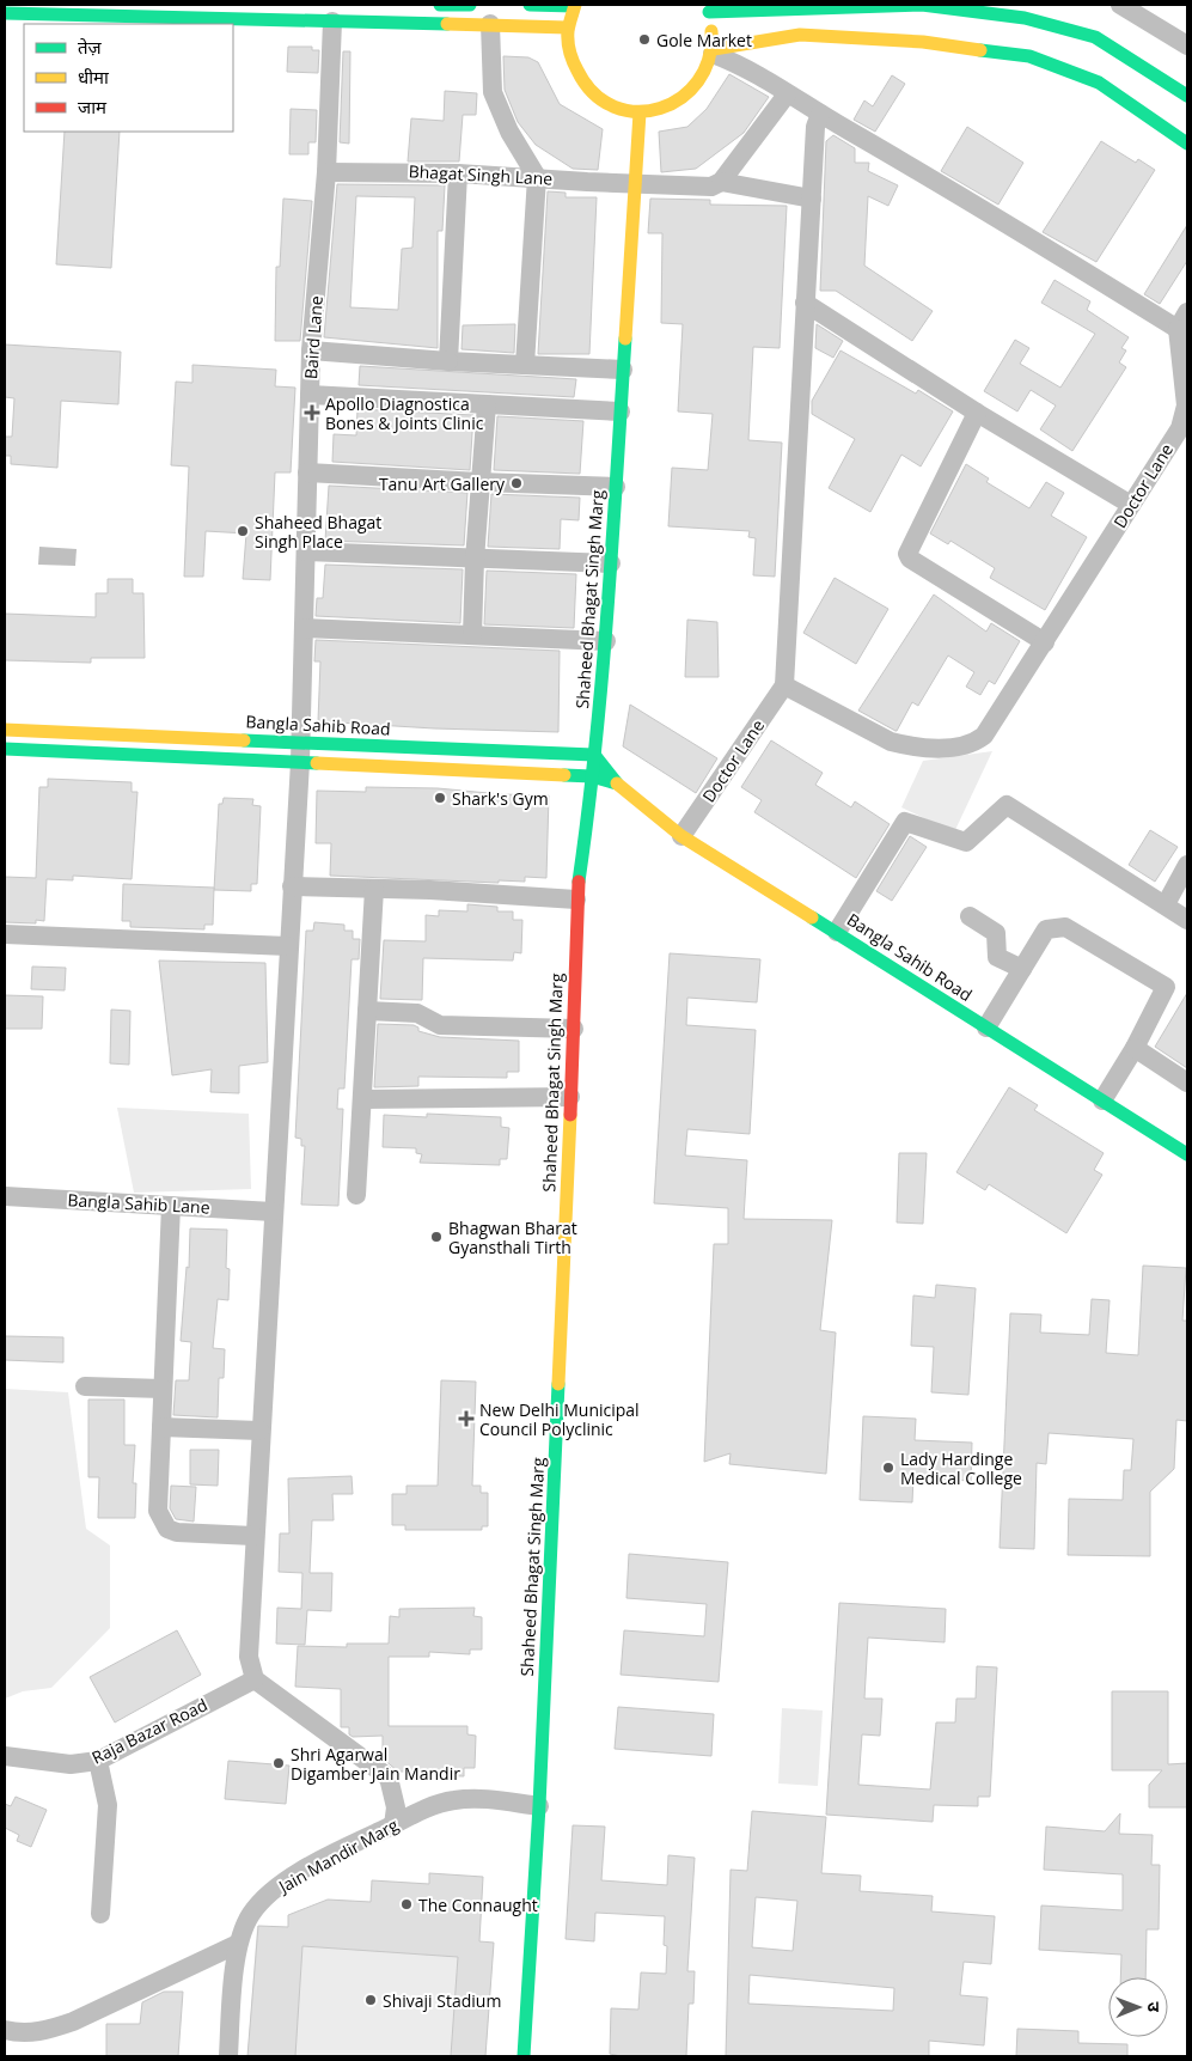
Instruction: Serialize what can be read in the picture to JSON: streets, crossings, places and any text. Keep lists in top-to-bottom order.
{
  "streets": {
    "street": [
      "Bhagat Singh Lane",
      "Baird Lane",
      "Doctor Lane",
      "Shaheed Bhagat Singh Marg",
      "Bangla Sahib Road",
      "Bangla Sahib Lane",
      "Raja Bazar Road",
      "Jain Mandir Marg"
    ]
  },
  "crossings": [
    ["Bhagat Singh Lane", "Baird Lane"],
    ["Bhagat Singh Lane", "Shaheed Bhagat Singh Marg"],
    ["Baird Lane", "Bangla Sahib Road"],
    ["Baird Lane", "Bangla Sahib Lane"],
    ["Baird Lane", "Raja Bazar Road"],
    ["Doctor Lane", "Bangla Sahib Road"],
    ["Shaheed Bhagat Singh Marg", "Bangla Sahib Road"],
    ["Shaheed Bhagat Singh Marg", "Jain Mandir Marg"]
  ],
  "places": {
    "other": [
      "Gole Market",
      "Tanu Art Gallery",
      "Shaheed Bhagat Singh Place",
      "Shark's Gym",
      "Bhagwan Bharat Gyansthali Tirth",
      "Lady Hardinge Medical College",
      "Shri Agarwal Digamber Jain Mandir",
      "The Connaught",
      "Shivaji Stadium"
    ],
    "health": ["Apollo Diagnostica Bones & Joints Clinic", "New Delhi Municipal Council Polyclinic"]
  },
  "legend": ["तेज़", "धीमा", "जाम"],
  "north": "right"
}
